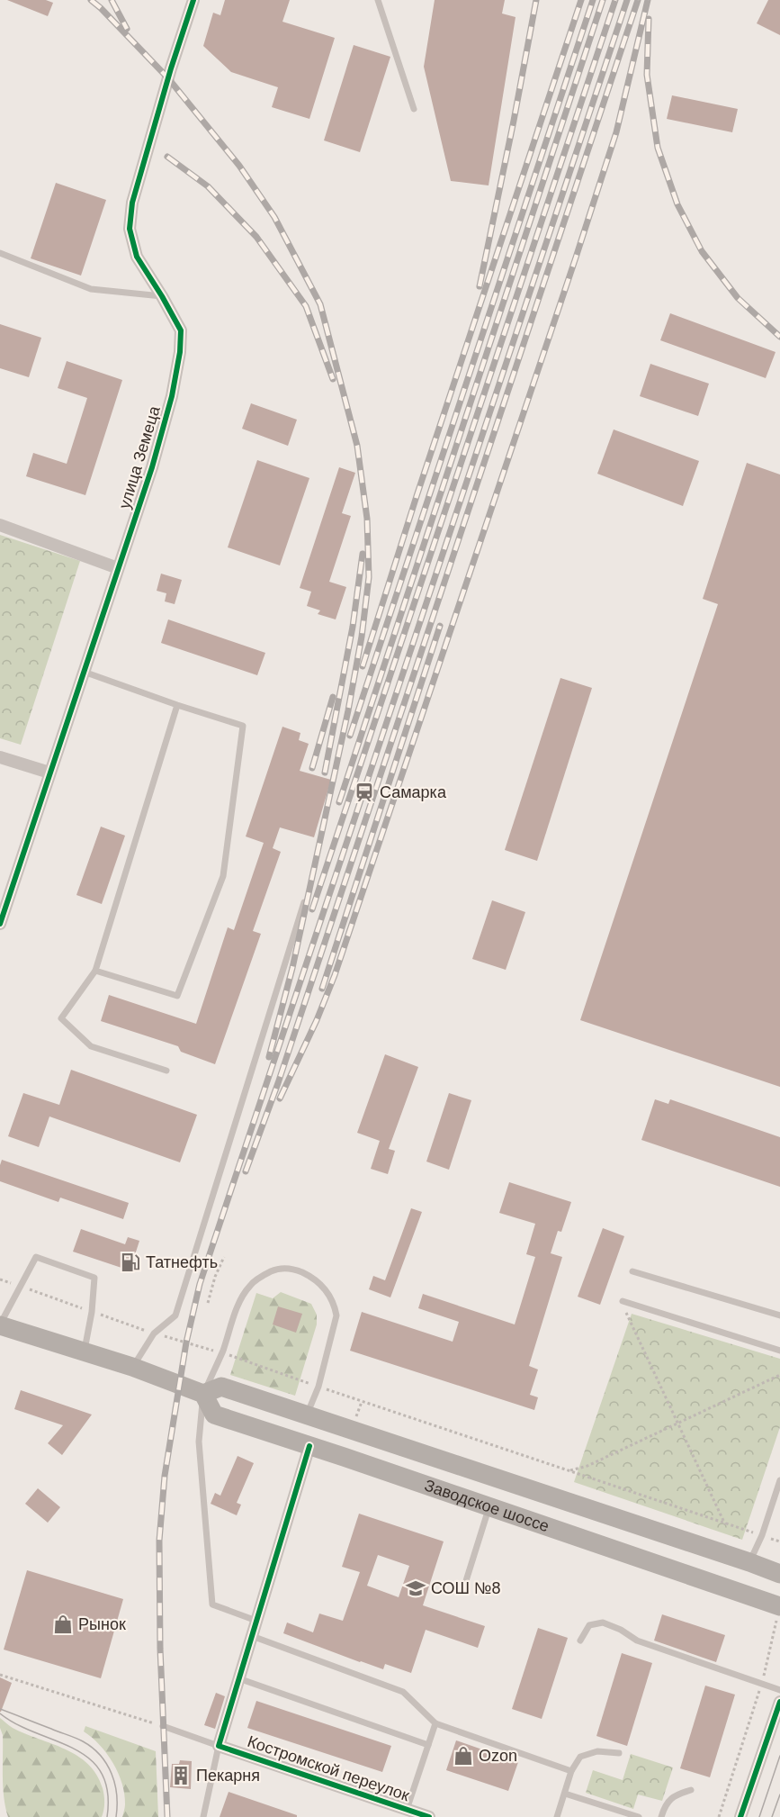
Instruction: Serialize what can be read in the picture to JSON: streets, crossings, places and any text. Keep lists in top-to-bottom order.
{
  "streets": {
    "main road": ["Заводское шоссе"],
    "street": ["улица Земеца", "Костромской переулок"]
  },
  "places": {
    "station": ["Самарка"],
    "fuel station": ["Татнефть"],
    "school or university": ["СОШ №8"],
    "shop": ["Рынок", "Ozon"],
    "building": ["Пекарня"]
  }
}
